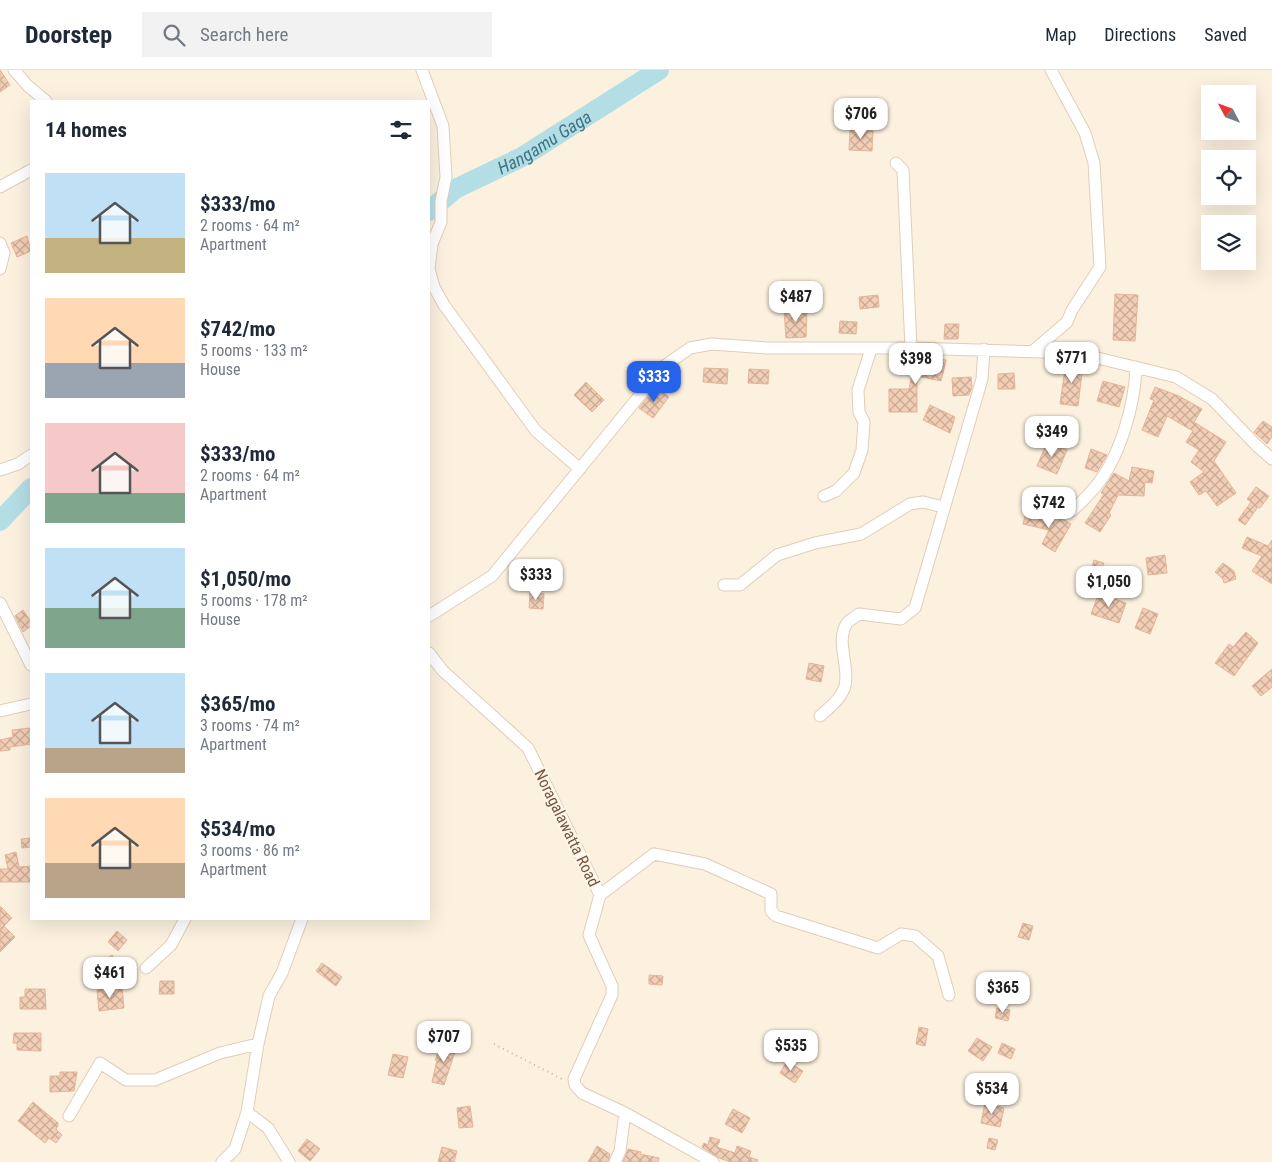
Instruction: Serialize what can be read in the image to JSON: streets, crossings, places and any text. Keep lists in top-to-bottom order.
{
  "streets": {
    "street": ["Noragalawatta Road"]
  },
  "water": ["Hangamu Gaga"],
  "north": "top left",
  "page": {
    "header": "Doorstep",
    "search": "Search here",
    "nav": ["Map", "Directions", "Saved"],
    "price": [
      "$706",
      "$487",
      "$771",
      "$398",
      "$333",
      "$349",
      "$742",
      "$333",
      "$1,050",
      "$461",
      "$365",
      "$707",
      "$535",
      "$534"
    ],
    "heading": "14 homes",
    "list": [
      {
        "name": "$333/mo",
        "note": "2 rooms · 64 m² · Apartment"
      },
      {
        "name": "$742/mo",
        "note": "5 rooms · 133 m² · House"
      },
      {
        "name": "$333/mo",
        "note": "2 rooms · 64 m² · Apartment"
      },
      {
        "name": "$1,050/mo",
        "note": "5 rooms · 178 m² · House"
      },
      {
        "name": "$365/mo",
        "note": "3 rooms · 74 m² · Apartment"
      },
      {
        "name": "$534/mo",
        "note": "3 rooms · 86 m² · Apartment"
      }
    ]
  }
}
